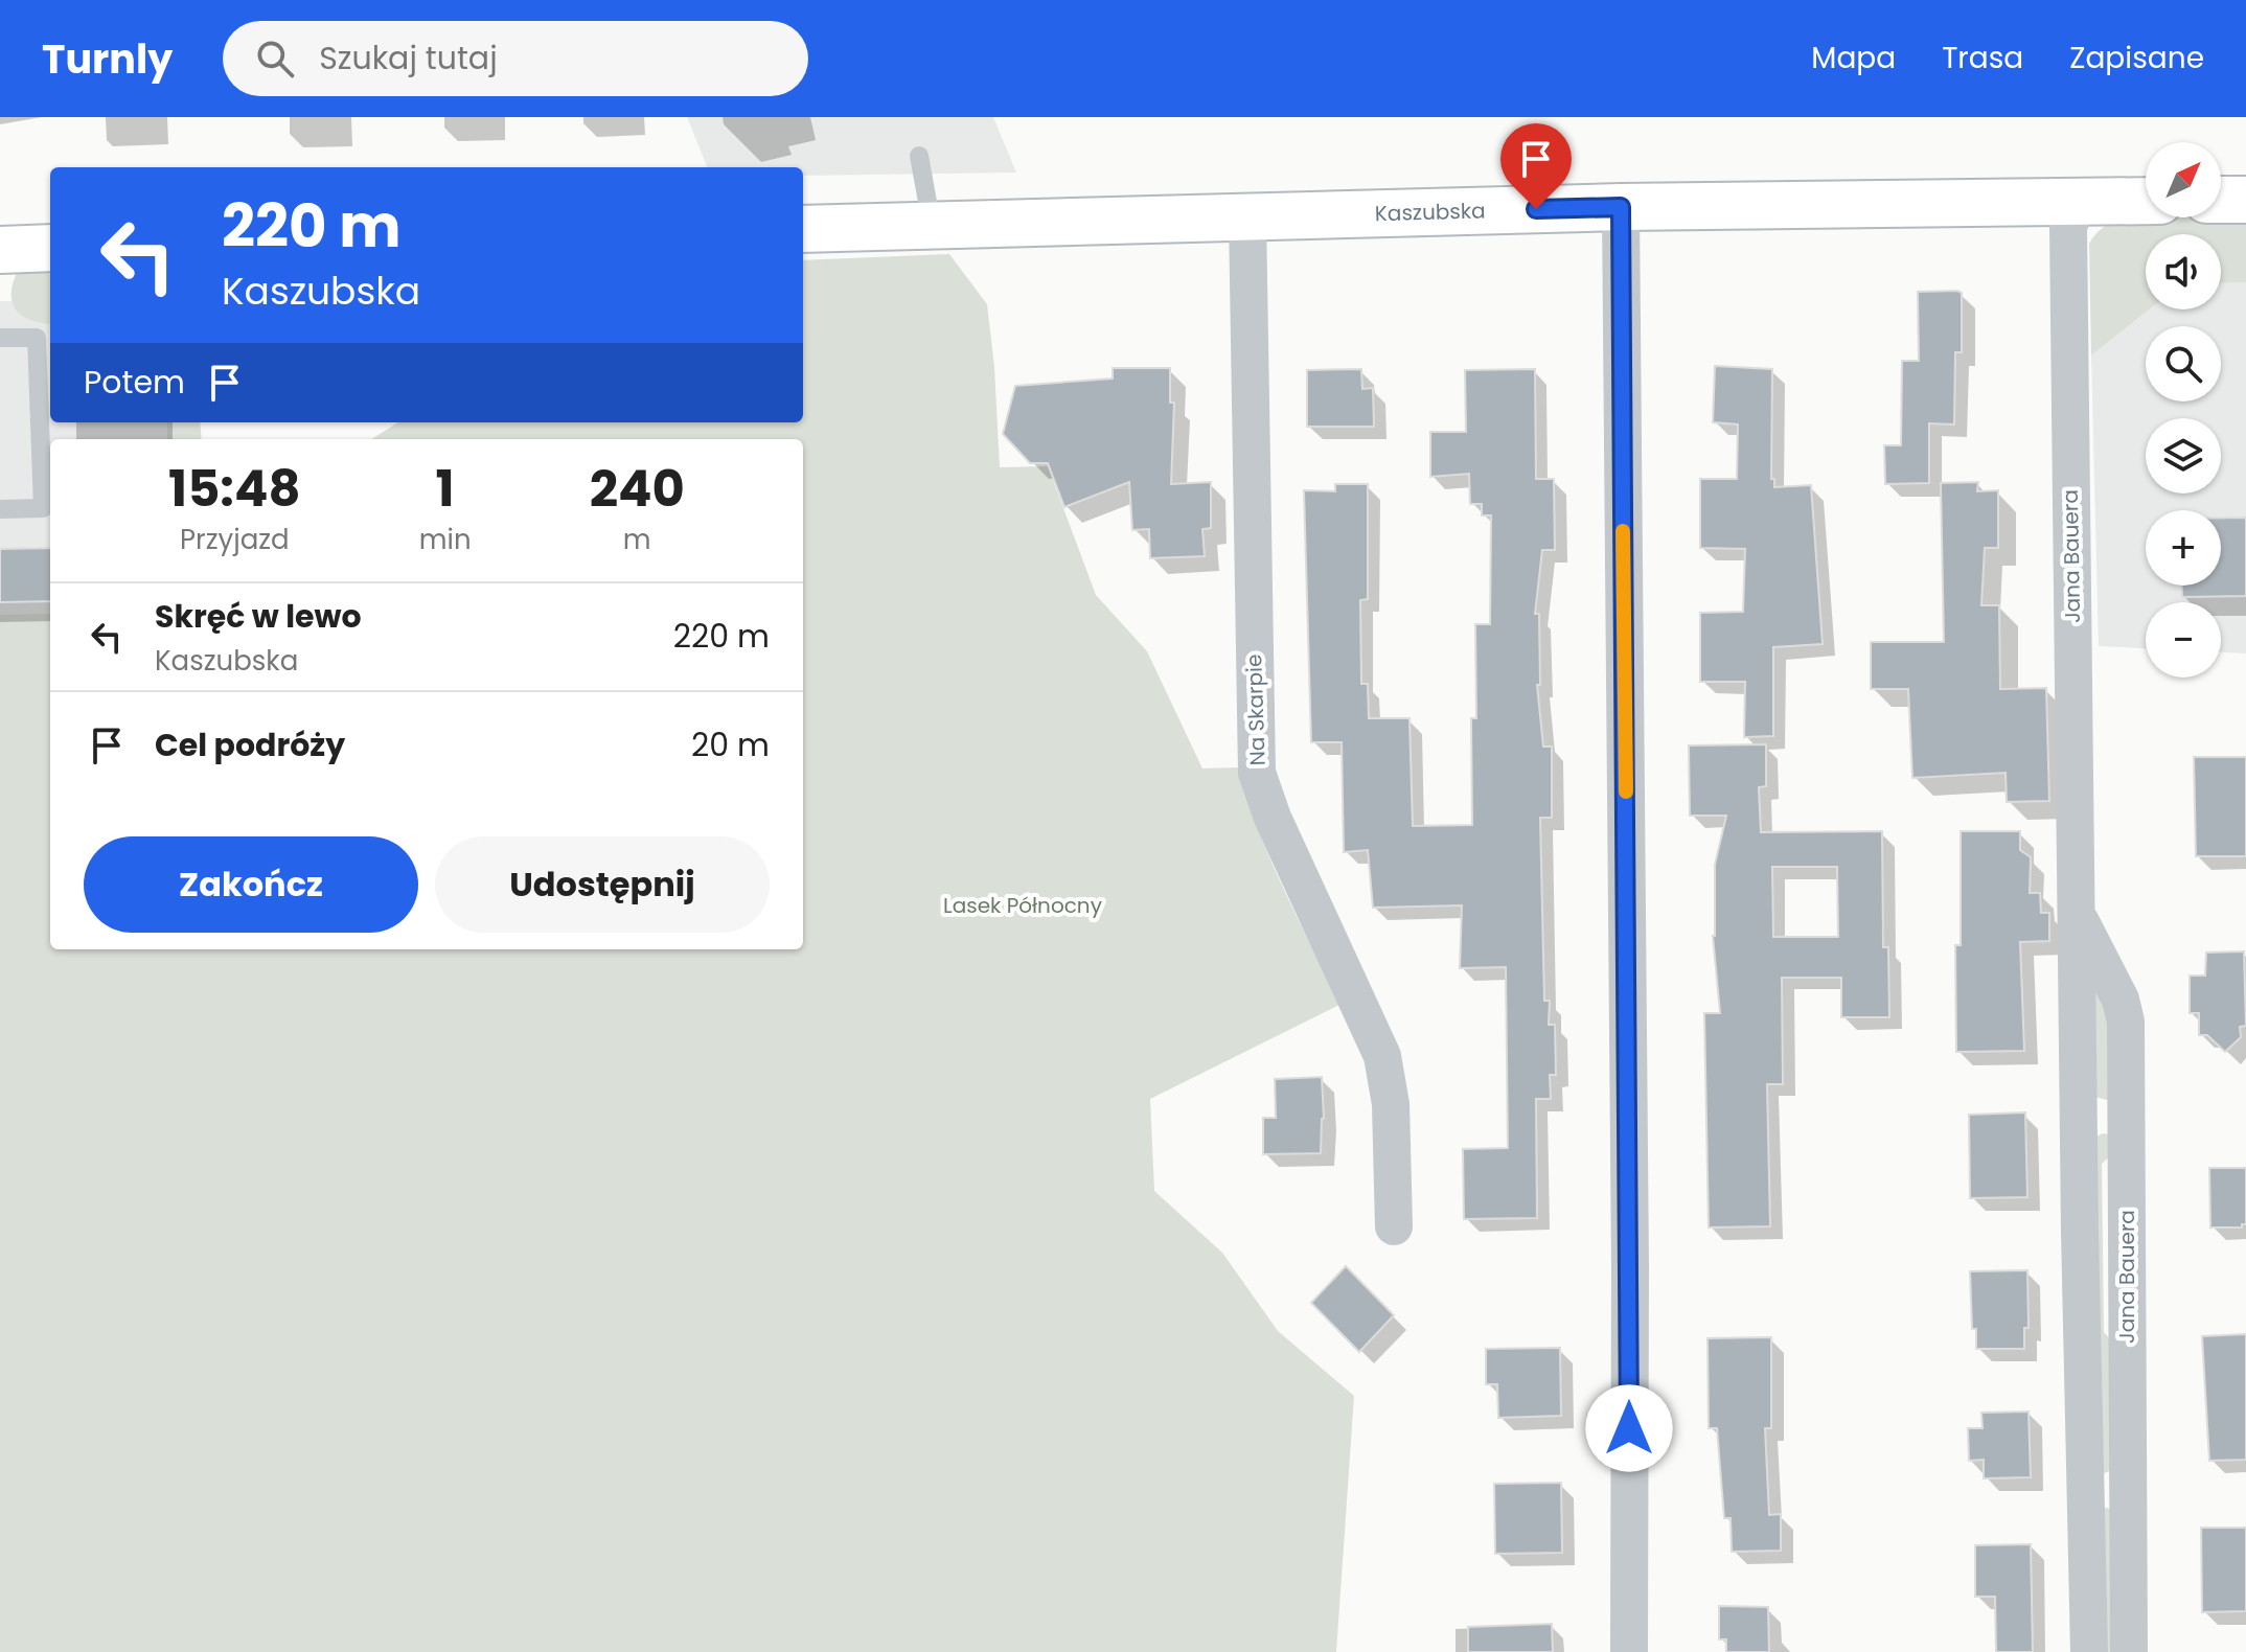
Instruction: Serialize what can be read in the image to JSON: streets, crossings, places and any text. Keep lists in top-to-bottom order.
{
  "streets": {
    "main road": ["Kaszubska"],
    "street": ["Jana Bauera", "Na Skarpie"]
  },
  "crossings": [
    ["Kaszubska", "Jana Bauera"],
    ["Kaszubska", "Na Skarpie"]
  ],
  "parks": ["Lasek Północny"],
  "north": "top right",
  "page": {
    "header": "Turnly",
    "search": "Szukaj tutaj",
    "nav": ["Mapa", "Trasa", "Zapisane"],
    "map_buttons": ["+", "−"],
    "turn": ["220 m", "Kaszubska"],
    "then": "Potem",
    "eta": [
      "15:48",
      "Przyjazd",
      "1",
      "min",
      "240",
      "m"
    ],
    "list": [
      {
        "name": "Skręć w lewo",
        "note": "Kaszubska",
        "value": "220 m"
      },
      {
        "name": "Cel podróży",
        "value": "20 m"
      }
    ],
    "buttons": ["Zakończ", "Udostępnij"]
  }
}
